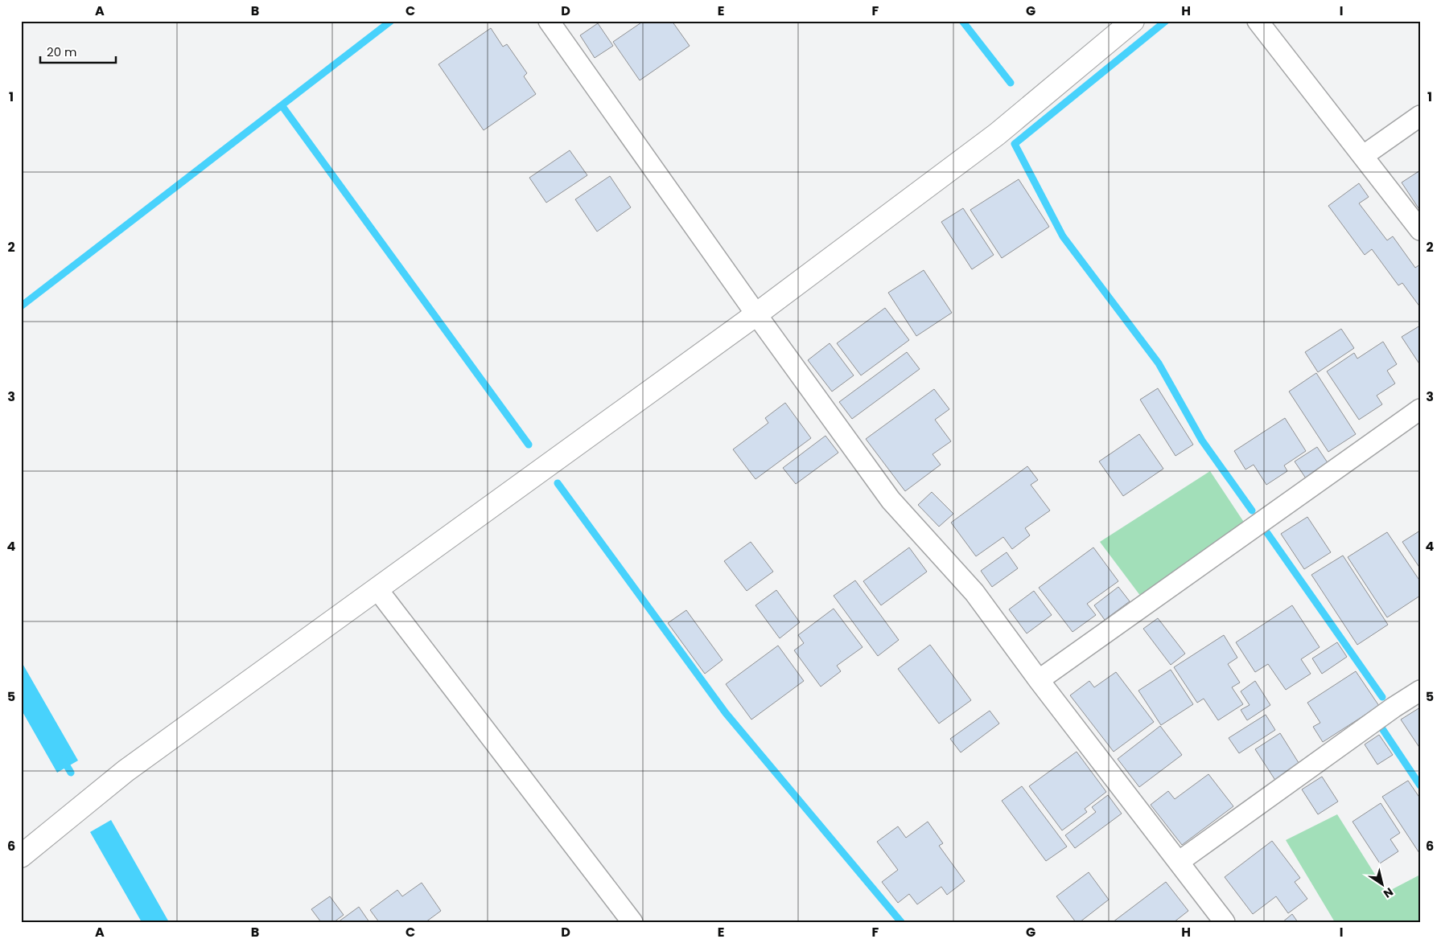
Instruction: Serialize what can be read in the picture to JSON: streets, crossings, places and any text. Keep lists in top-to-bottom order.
{
  "scale_bar": "20 m",
  "north": "bottom right",
  "grid": {
    "columns": [
      "A",
      "B",
      "C",
      "D",
      "E",
      "F",
      "G",
      "H",
      "I"
    ],
    "rows": [
      "1",
      "2",
      "3",
      "4",
      "5",
      "6"
    ]
  }
}
